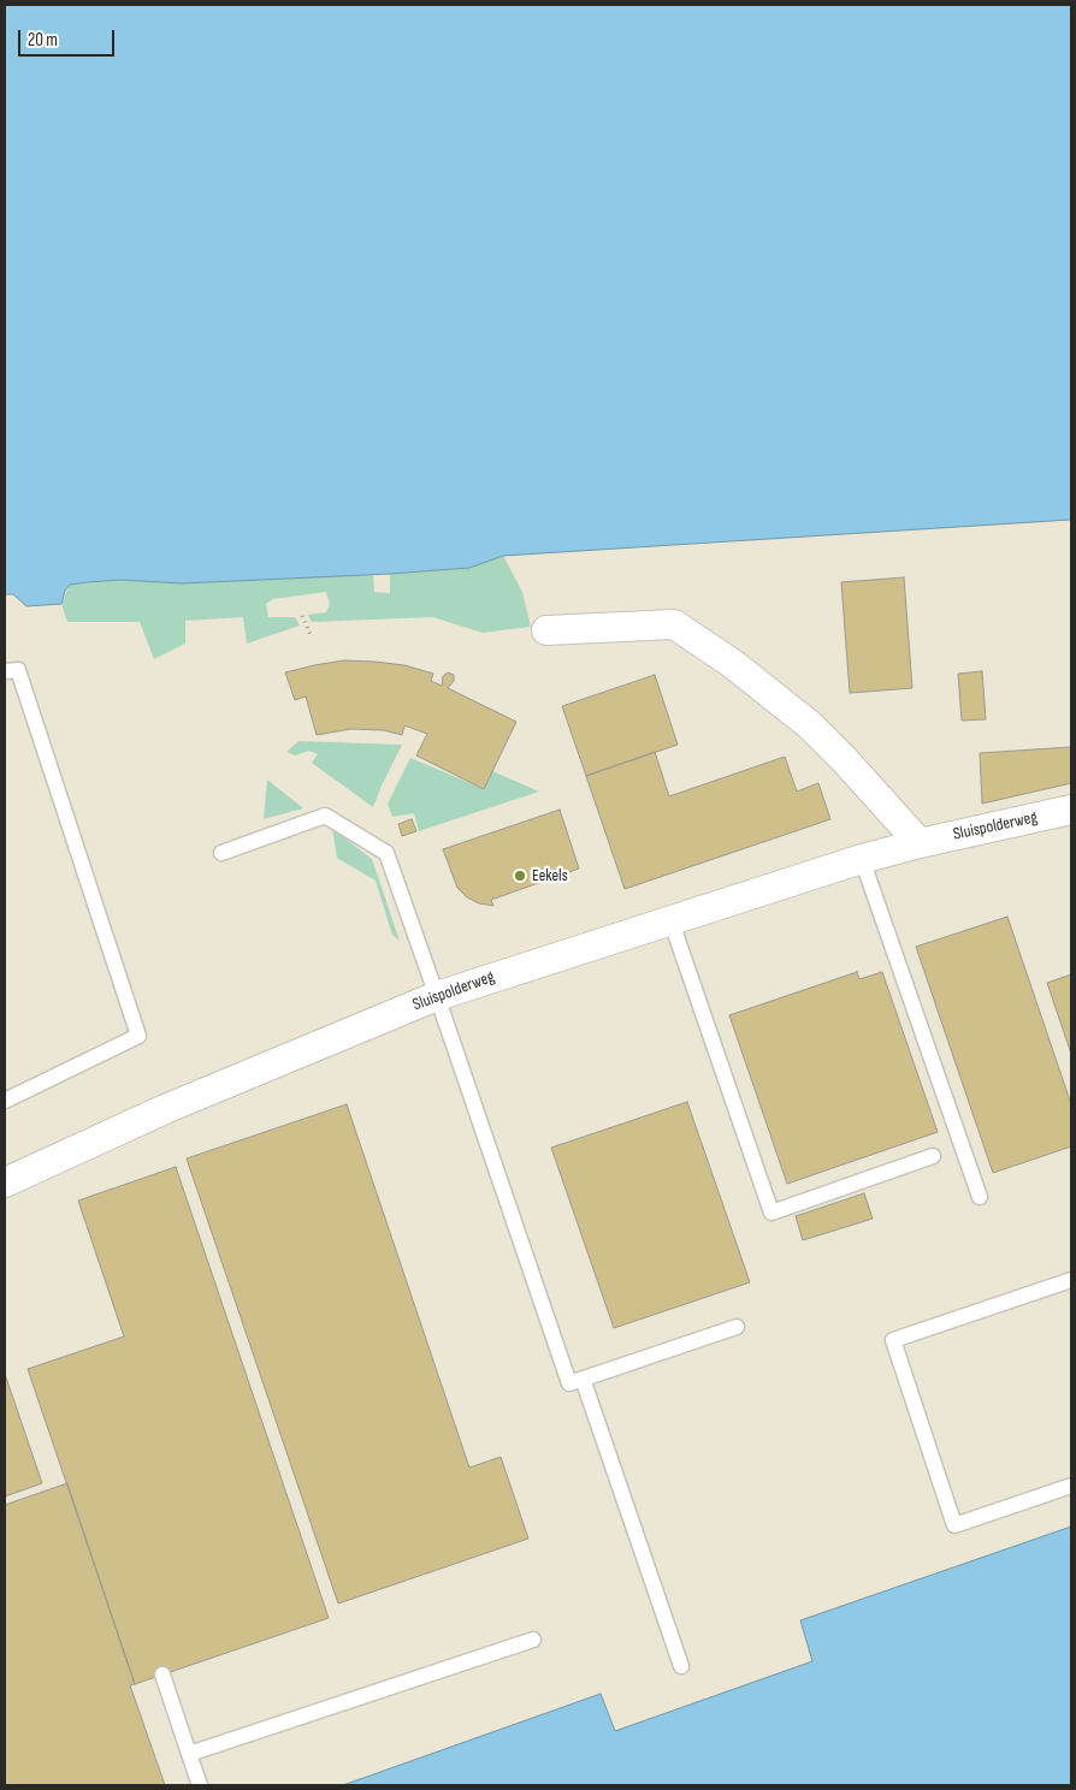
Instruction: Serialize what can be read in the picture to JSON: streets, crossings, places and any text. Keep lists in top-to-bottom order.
{
  "streets": {
    "street": ["Sluispolderweg"]
  },
  "places": ["Eekels"],
  "scale_bar": "20 m"
}
